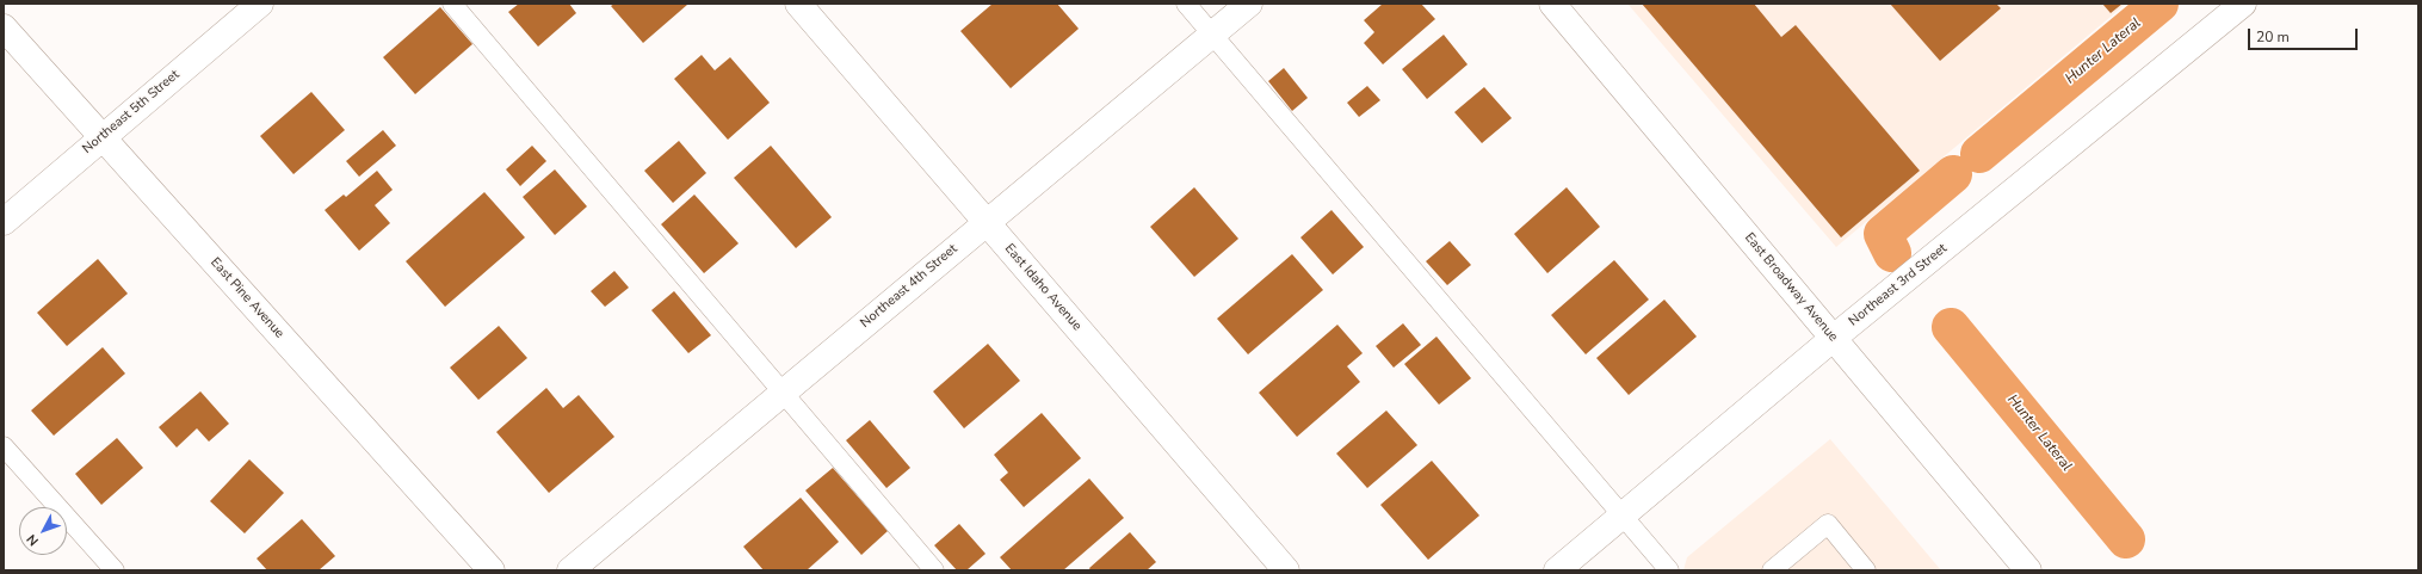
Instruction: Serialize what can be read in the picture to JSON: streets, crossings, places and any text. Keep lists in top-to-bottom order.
{
  "streets": {
    "street": [
      "Northeast 5th Street",
      "Northeast 3rd Street",
      "Northeast 4th Street",
      "East Idaho Avenue",
      "East Broadway Avenue",
      "East Pine Avenue"
    ]
  },
  "crossings": [
    ["Northeast 5th Street", "East Pine Avenue"],
    ["Northeast 3rd Street", "East Broadway Avenue"],
    ["Northeast 4th Street", "East Idaho Avenue"]
  ],
  "water": ["Hunter Lateral"],
  "scale_bar": "20 m",
  "north": "bottom left"
}
